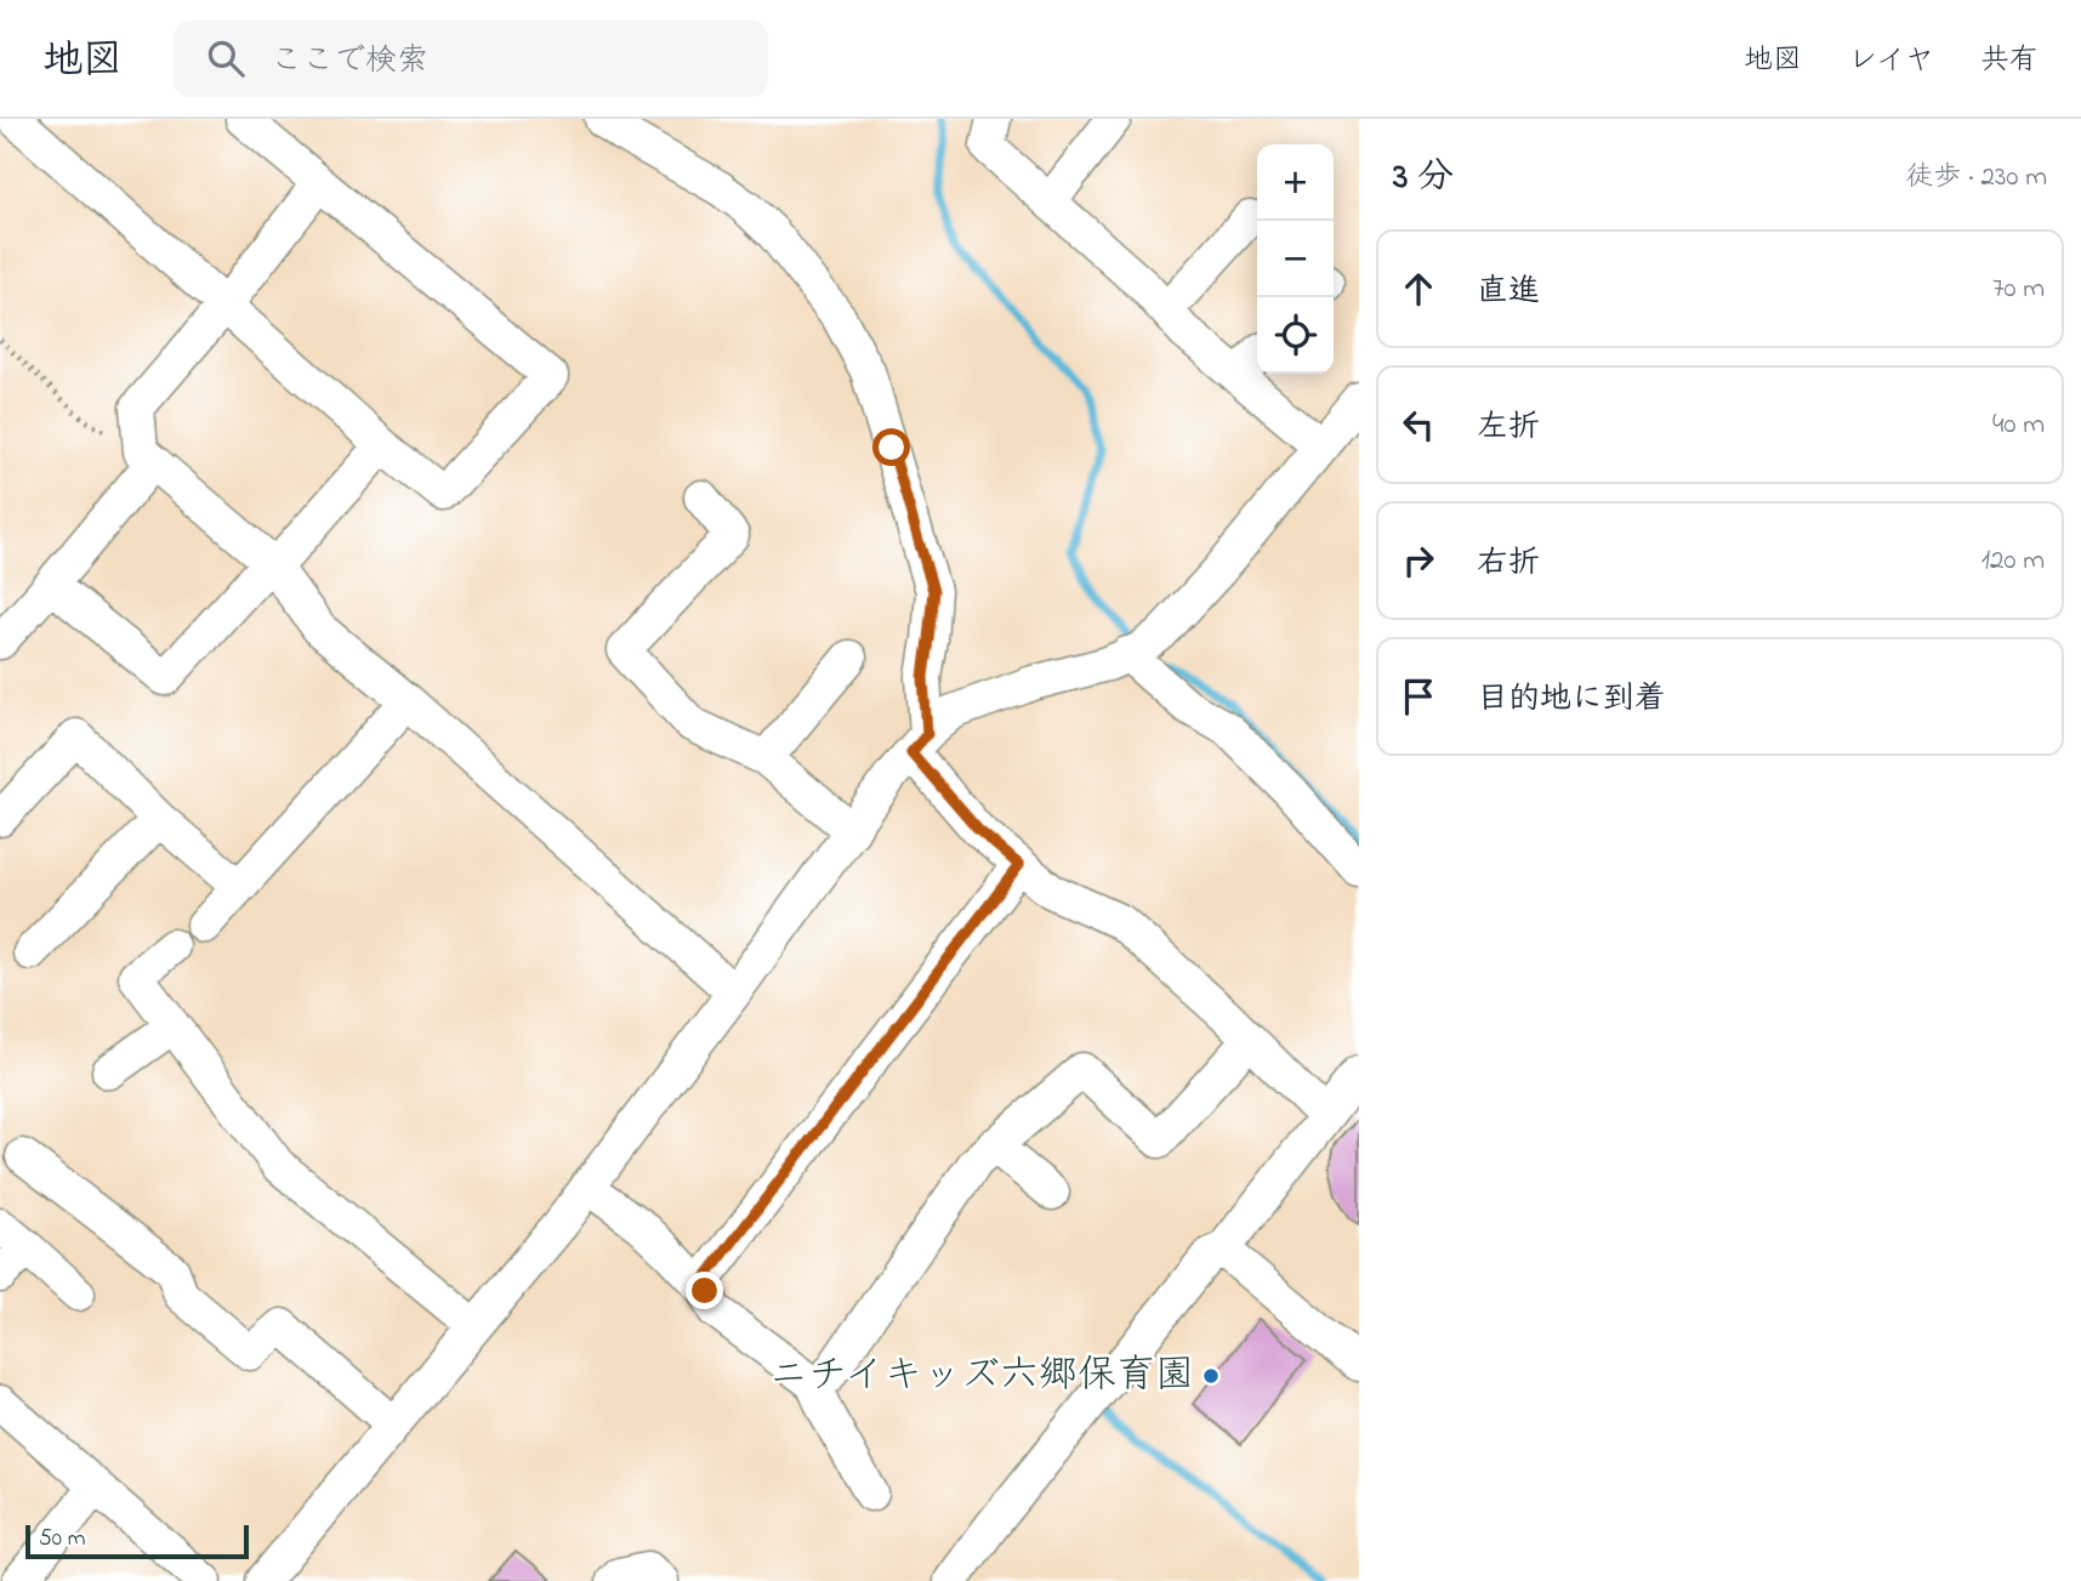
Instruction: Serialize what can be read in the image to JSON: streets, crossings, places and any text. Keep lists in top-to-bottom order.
{
  "places": ["ニチイキッズ六郷保育園"],
  "scale_bar": "50 m",
  "page": {
    "header": "地図",
    "search": "ここで検索",
    "nav": ["地図", "レイヤ", "共有"],
    "heading": ["3 分", "徒歩 · 230 m"],
    "map_buttons": ["+", "−"],
    "list": [
      ["直進", "70 m"],
      ["左折", "40 m"],
      ["右折", "120 m"],
      "目的地に到着"
    ],
    "scale": "50 m"
  }
}
